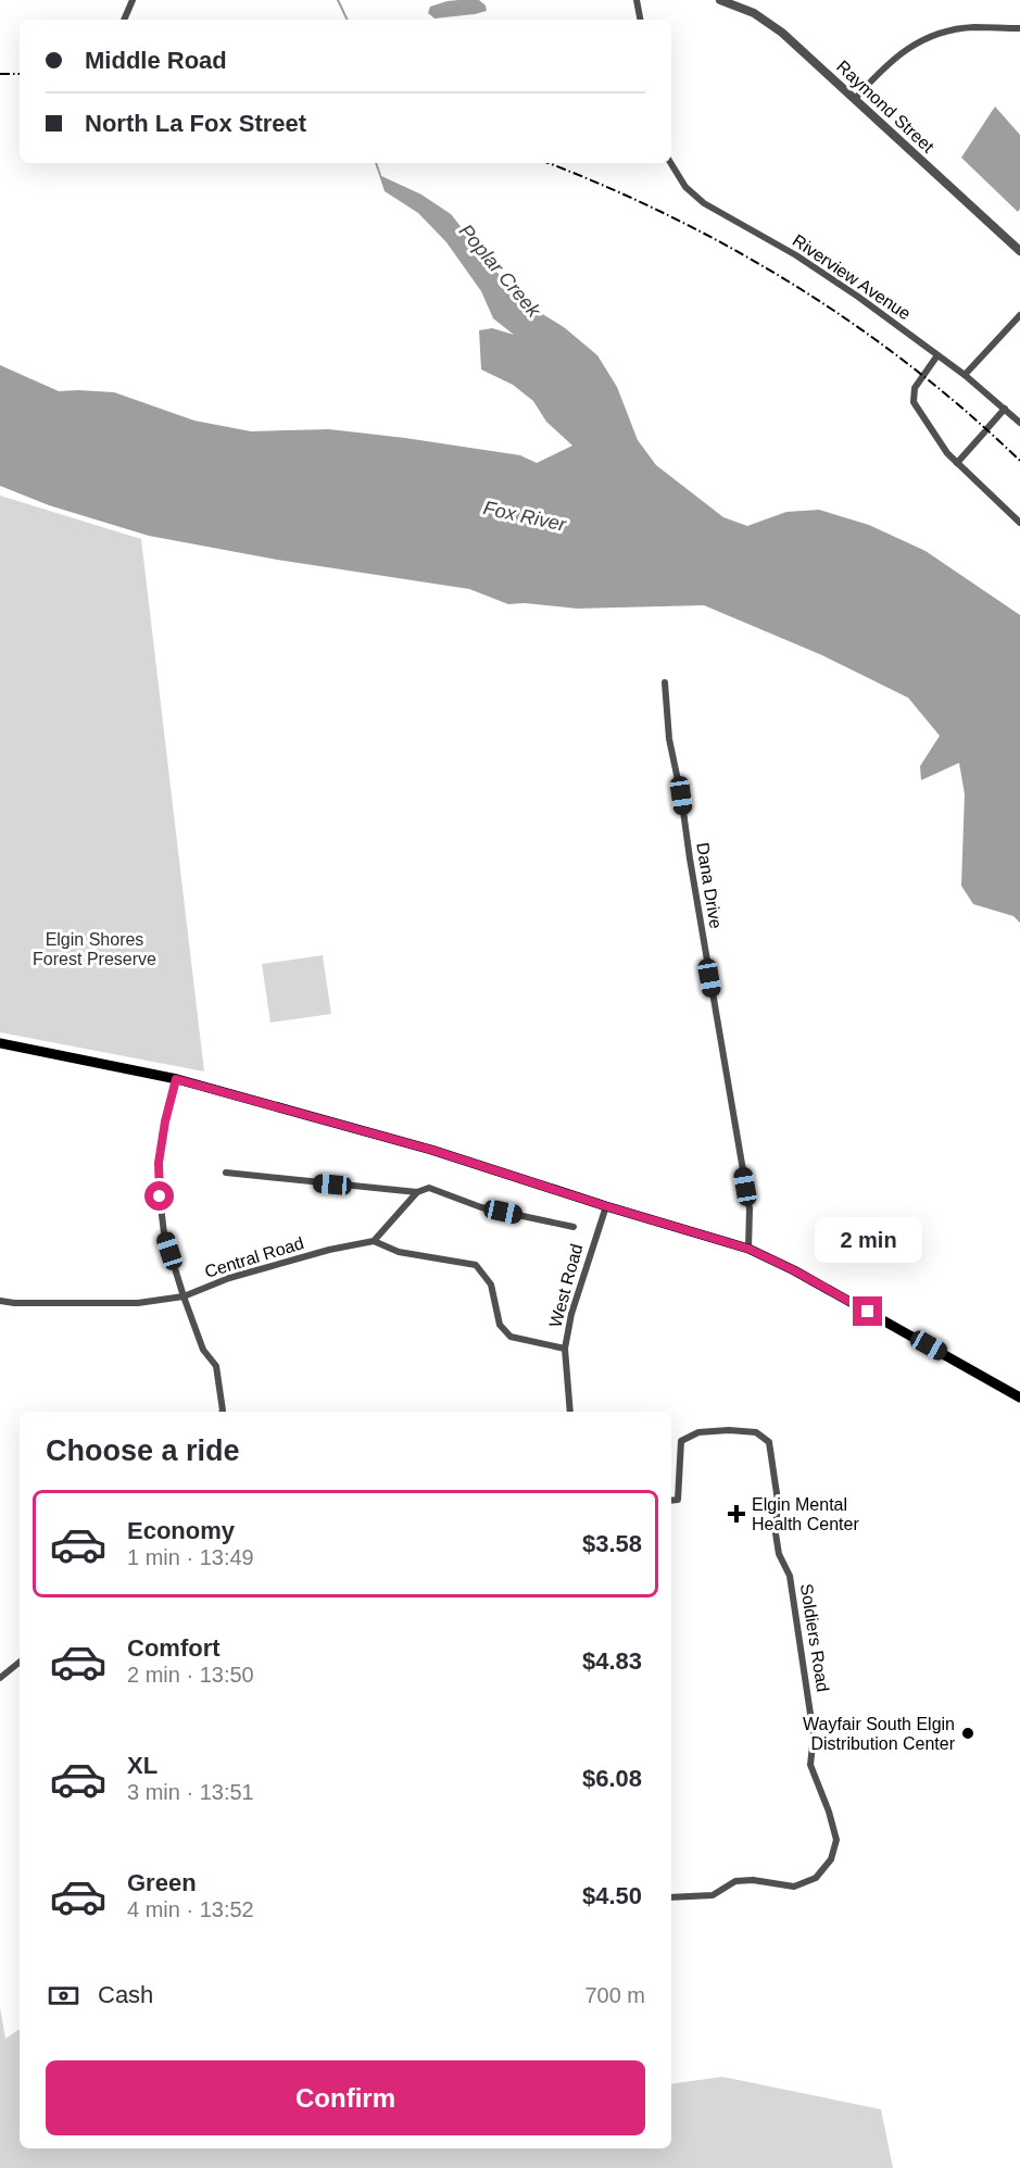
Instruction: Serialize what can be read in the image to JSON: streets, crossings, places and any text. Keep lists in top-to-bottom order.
{
  "streets": {
    "street": [
      "Raymond Street",
      "Riverview Avenue",
      "Dana Drive",
      "Central Road",
      "West Road",
      "Soldiers Road"
    ]
  },
  "water": ["Poplar Creek", "Fox River"],
  "parks": ["Elgin Shores Forest Preserve"],
  "places": {
    "health": ["Elgin Mental Health Center"],
    "other": ["Wayfair South Elgin Distribution Center"]
  },
  "page": {
    "banner": ["Middle Road", "North La Fox Street"],
    "bubble": "2 min",
    "heading": "Choose a ride",
    "list": [
      {
        "name": "Economy",
        "note": "1 min · 13:49",
        "value": "$3.58"
      },
      {
        "name": "Comfort",
        "note": "2 min · 13:50",
        "value": "$4.83"
      },
      {
        "name": "XL",
        "note": "3 min · 13:51",
        "value": "$6.08"
      },
      {
        "name": "Green",
        "note": "4 min · 13:52",
        "value": "$4.50"
      }
    ],
    "pay": ["Cash", "700 m"],
    "buttons": "Confirm"
  }
}
